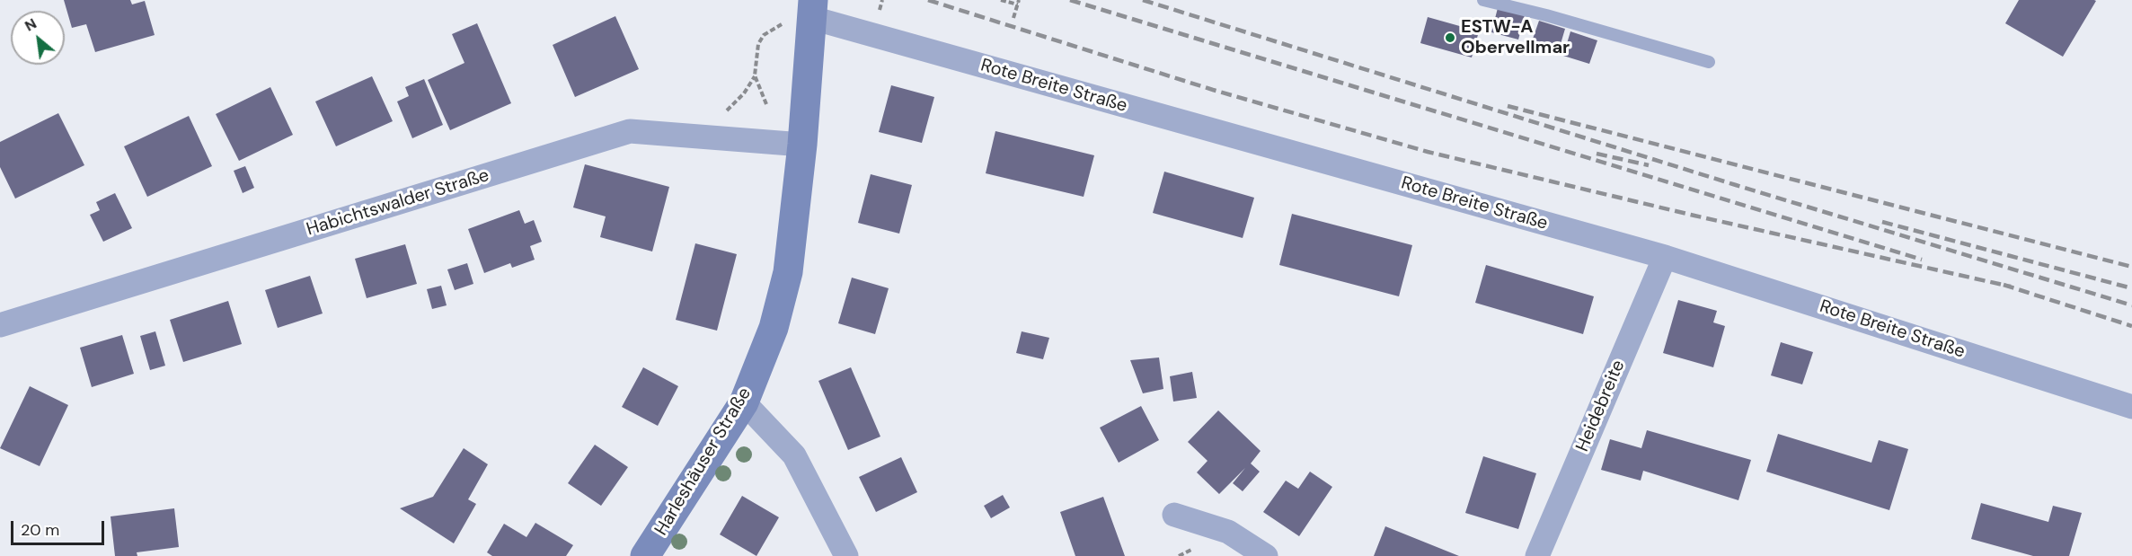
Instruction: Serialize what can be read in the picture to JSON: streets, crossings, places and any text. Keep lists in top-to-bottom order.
{
  "streets": {
    "main road": ["Harleshäuser Straße"],
    "street": ["Rote Breite Straße", "Habichtswalder Straße", "Heidebreite"]
  },
  "crossings": [
    ["Rote Breite Straße", "Heidebreite"],
    ["Rote Breite Straße", "Harleshäuser Straße"],
    ["Habichtswalder Straße", "Harleshäuser Straße"]
  ],
  "places": ["ESTW-A Obervellmar"],
  "scale_bar": "20 m",
  "north": "top left"
}
